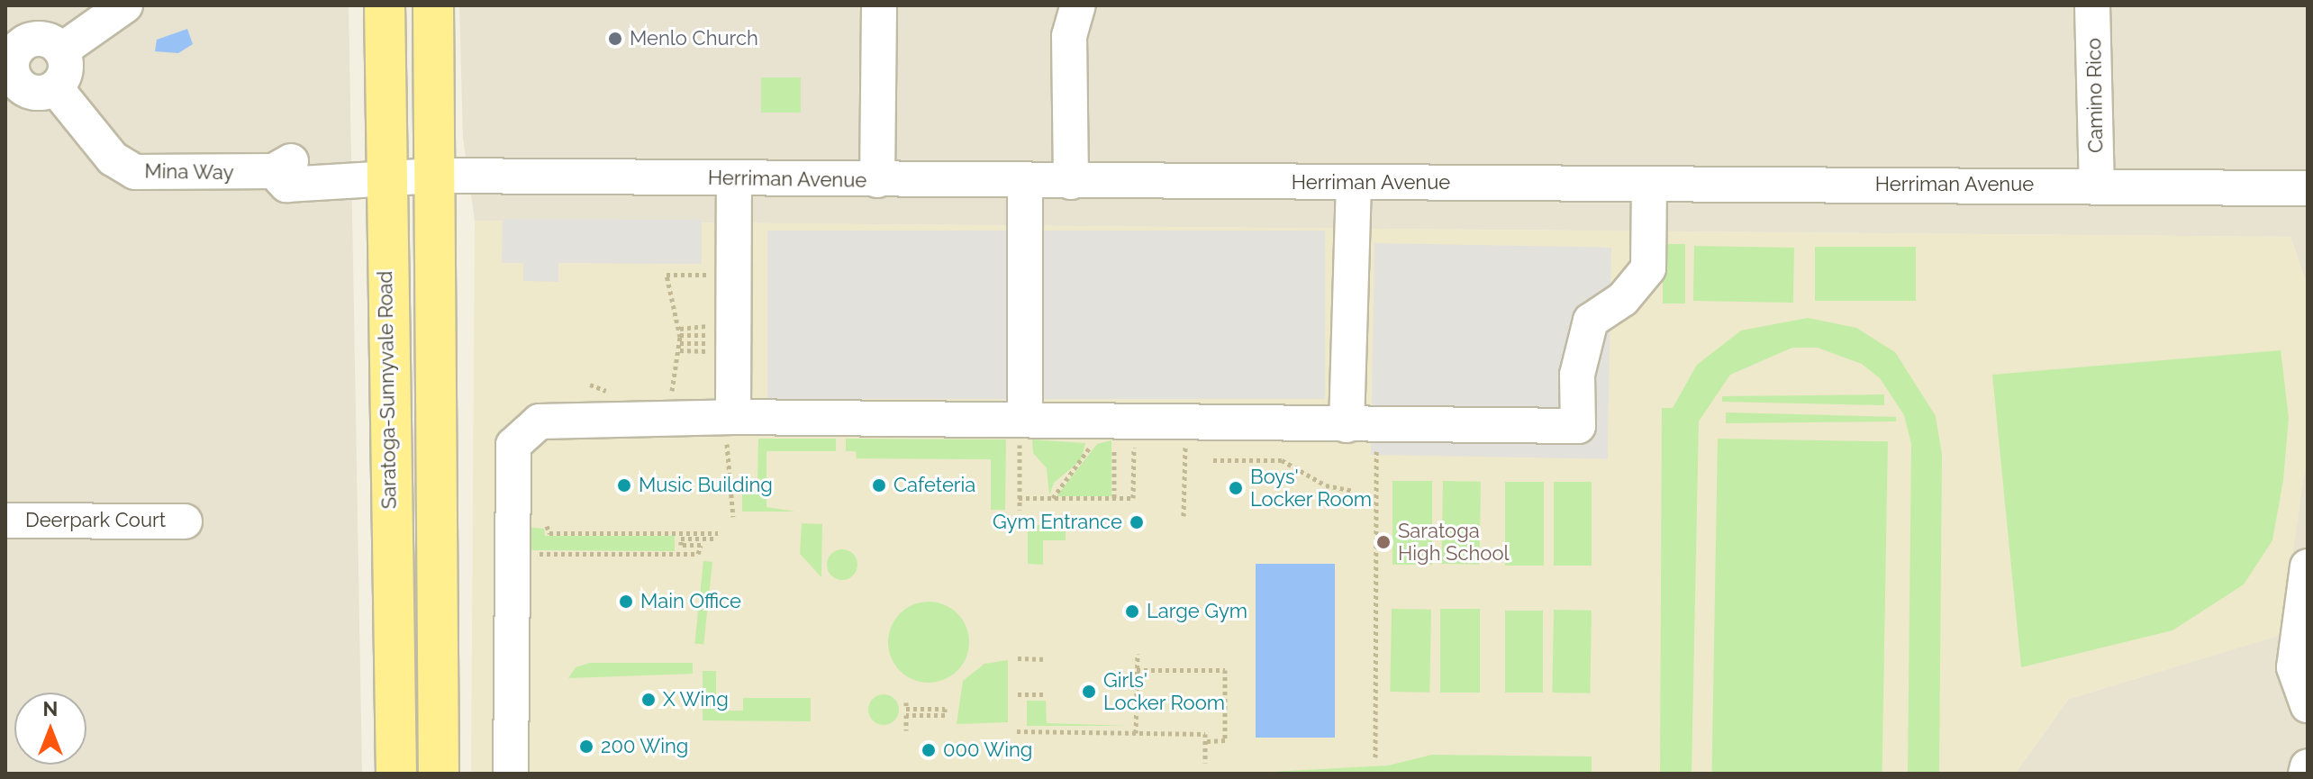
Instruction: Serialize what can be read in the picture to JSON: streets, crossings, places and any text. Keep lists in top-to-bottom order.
{
  "streets": {
    "main road": ["Saratoga-Sunnyvale Road"],
    "street": [
      "Camino Rico",
      "Mina Way",
      "Herriman Avenue",
      "Deerpark Court"
    ]
  },
  "crossings": [
    ["Camino Rico", "Herriman Avenue"],
    ["Mina Way", "Herriman Avenue"],
    ["Mina Way", "Saratoga-Sunnyvale Road"]
  ],
  "places": [
    "Menlo Church",
    "Music Building",
    "Cafeteria",
    "Boys' Locker Room",
    "Gym Entrance",
    "Saratoga High School",
    "Main Office",
    "Large Gym",
    "Girls' Locker Room",
    "X Wing",
    "200 Wing",
    "000 Wing"
  ],
  "north": "top"
}
